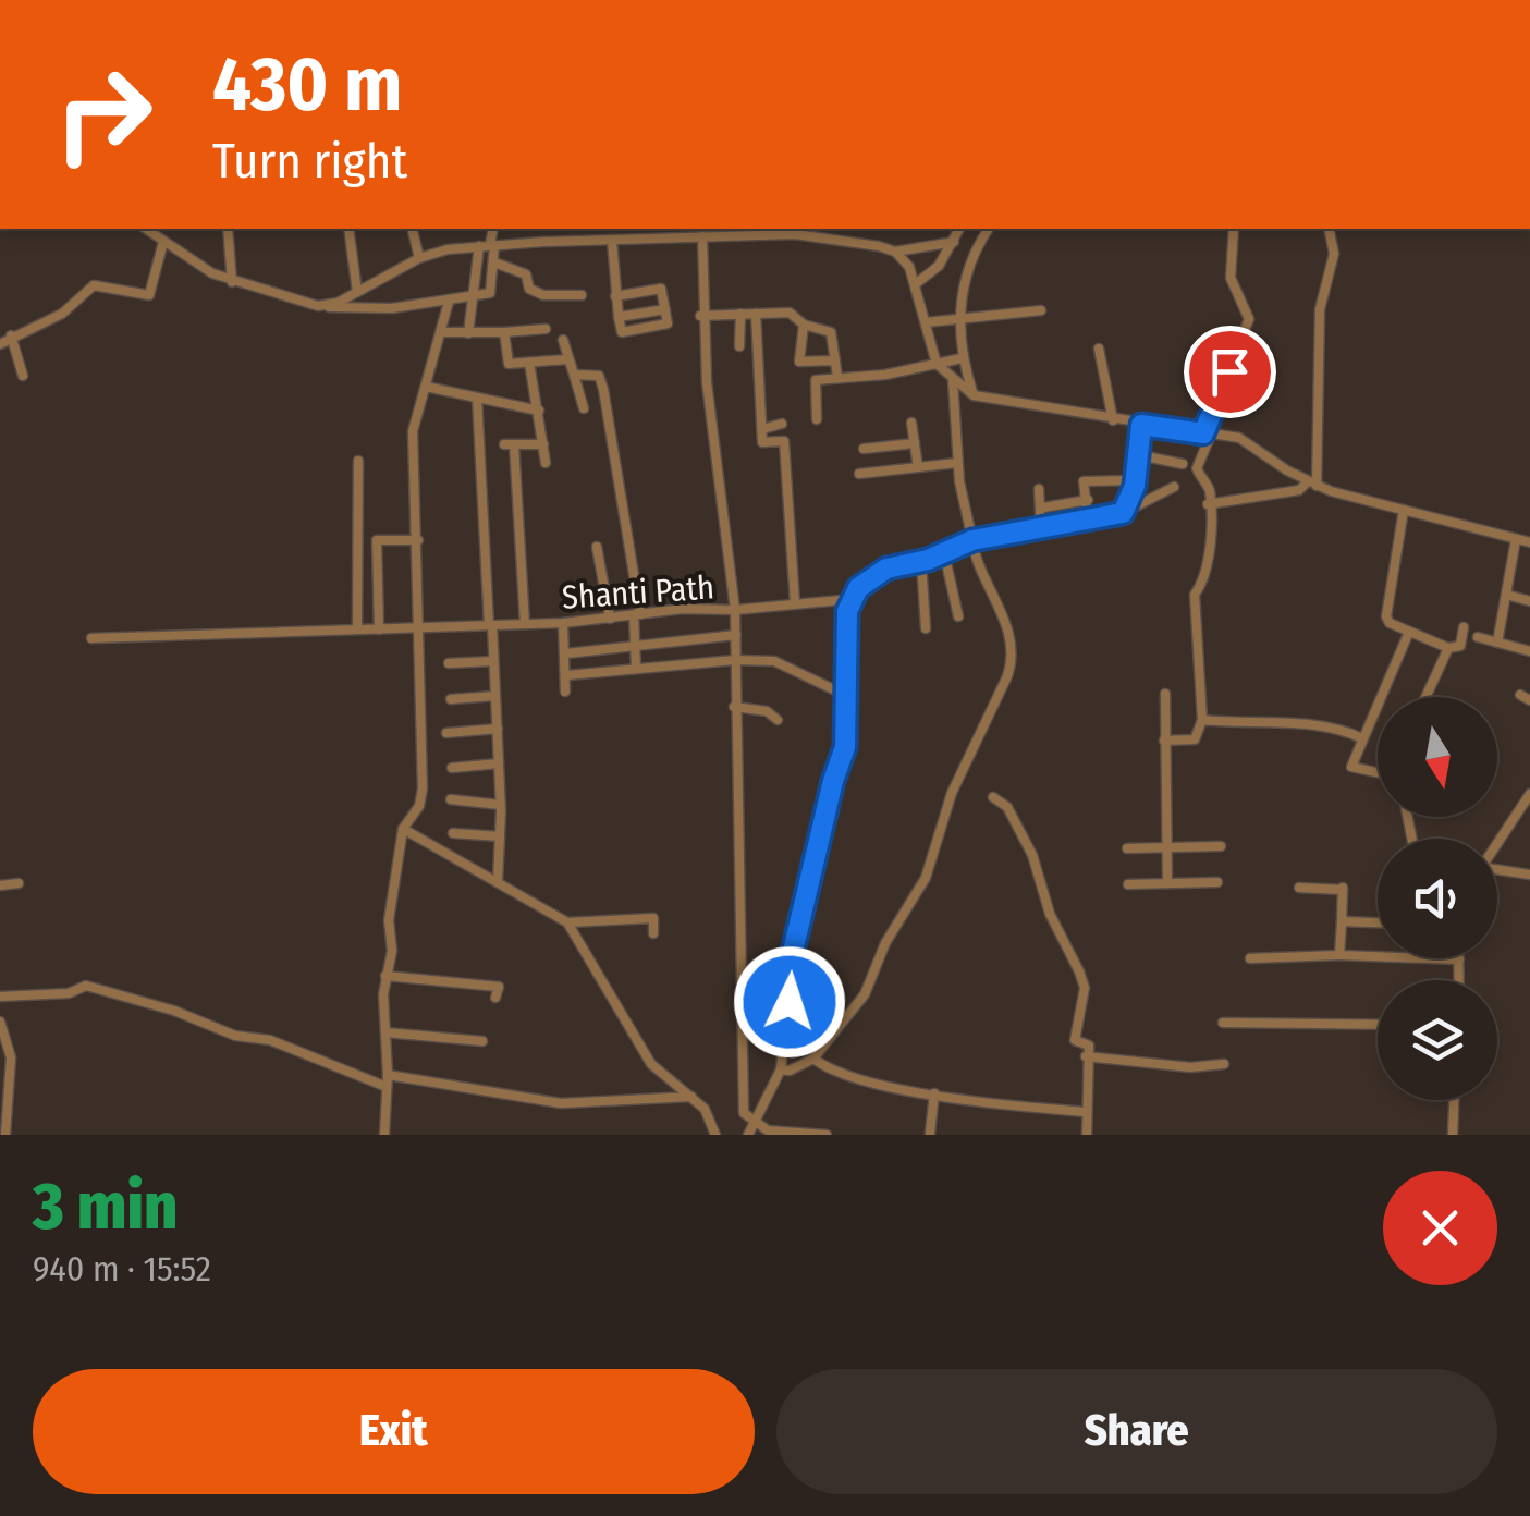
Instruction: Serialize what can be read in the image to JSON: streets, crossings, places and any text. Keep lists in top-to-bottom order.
{
  "streets": {
    "street": ["Shanti Path"]
  },
  "north": "bottom",
  "page": {
    "turn": ["430 m", "Turn right"],
    "heading": ["3 min", "940 m · 15:52"],
    "buttons": ["Exit", "Share"]
  }
}
